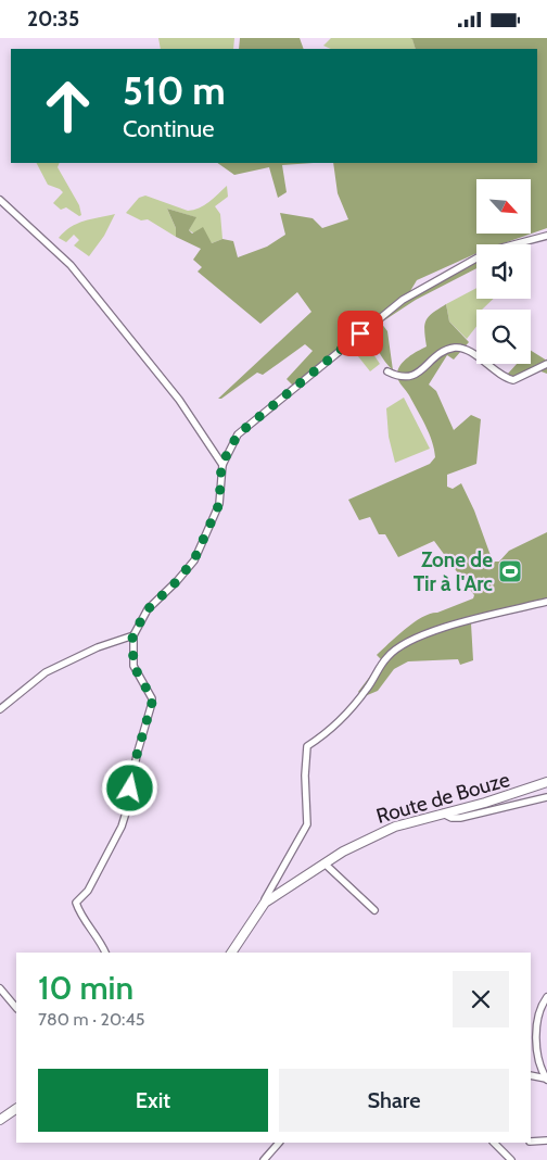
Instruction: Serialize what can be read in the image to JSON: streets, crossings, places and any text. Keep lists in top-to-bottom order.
{
  "streets": {
    "main road": ["Route de Bouze"]
  },
  "places": {
    "sports": ["Zone de Tir à l'Arc"]
  },
  "north": "bottom right",
  "page": {
    "status": "20:35",
    "turn": ["510 m", "Continue"],
    "heading": ["10 min", "780 m · 20:45"],
    "buttons": ["Exit", "Share"]
  }
}
